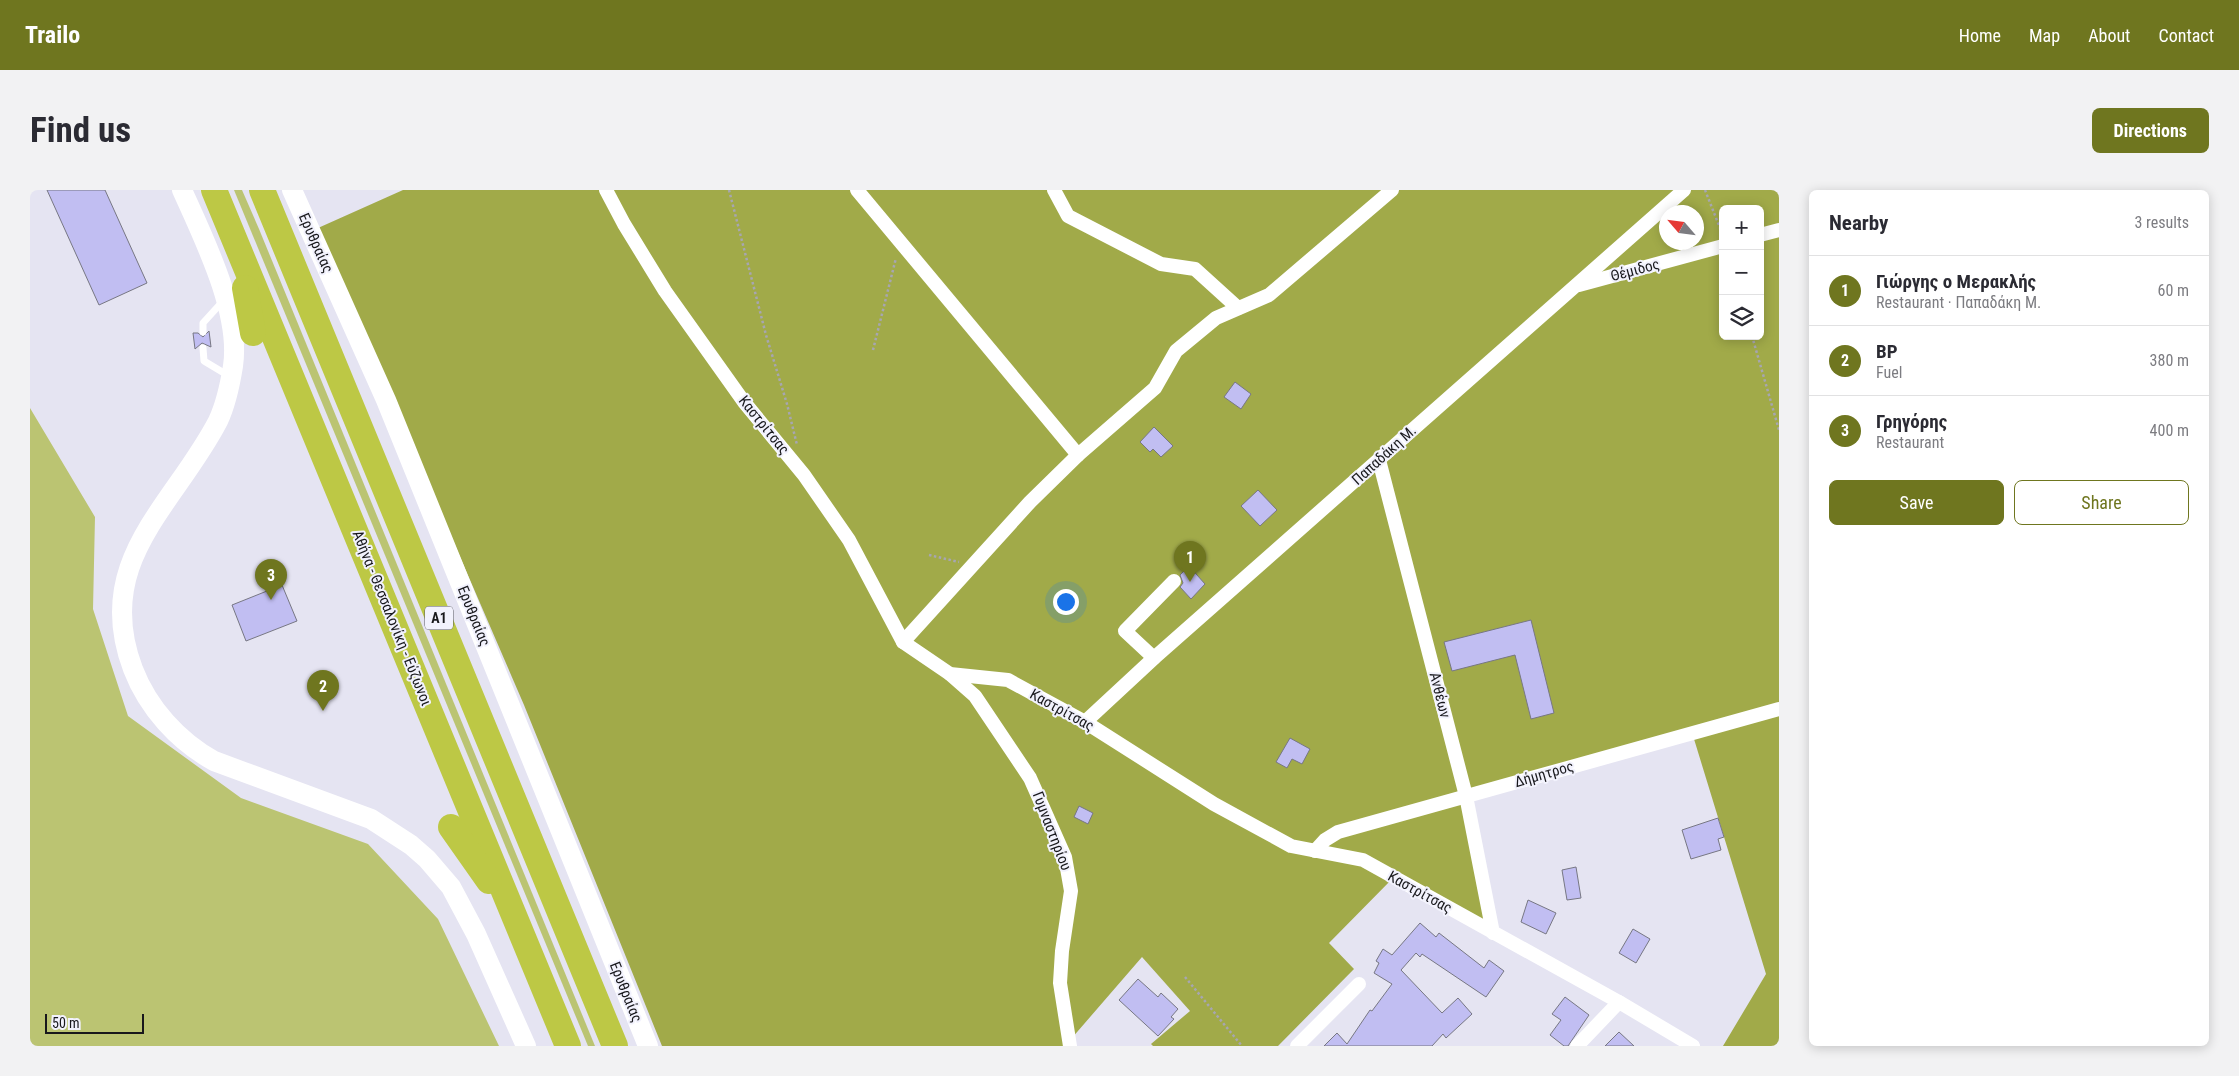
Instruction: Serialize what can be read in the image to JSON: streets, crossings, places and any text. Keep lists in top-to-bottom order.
{
  "streets": {
    "highway": ["Αθήνα - Θεσσαλονίκη - Εύζωνοι", "Α1"],
    "main road": ["Ερυθραίας"],
    "street": [
      "Θέμιδος",
      "Καστρίτσας",
      "Παπαδάκη Μ.",
      "Ανθέων",
      "Δήμητρος",
      "Γυμναστηρίου"
    ]
  },
  "crossings": [
    ["Θέμιδος", "Παπαδάκη Μ."],
    ["Καστρίτσας", "Παπαδάκη Μ."],
    ["Καστρίτσας", "Ανθέων"],
    ["Καστρίτσας", "Δήμητρος"],
    ["Καστρίτσας", "Γυμναστηρίου"],
    ["Παπαδάκη Μ.", "Ανθέων"],
    ["Ανθέων", "Δήμητρος"]
  ],
  "scale_bar": "50 m",
  "north": "top left",
  "page": {
    "header": "Trailo",
    "nav": [
      "Home",
      "Map",
      "About",
      "Contact"
    ],
    "buttons": [
      "Directions",
      ["Save", "Share"]
    ],
    "title": "Find us",
    "heading": ["Nearby", "3 results"],
    "map_buttons": ["+", "−"],
    "list": [
      {
        "mark": "1",
        "name": "Γιώργης ο Μερακλής",
        "note": "Restaurant · Παπαδάκη Μ.",
        "value": "60 m"
      },
      {
        "mark": "2",
        "name": "BP",
        "note": "Fuel",
        "value": "380 m"
      },
      {
        "mark": "3",
        "name": "Γρηγόρης",
        "note": "Restaurant",
        "value": "400 m"
      }
    ],
    "pins": ["1", "3", "2"],
    "scale": "50 m"
  }
}
